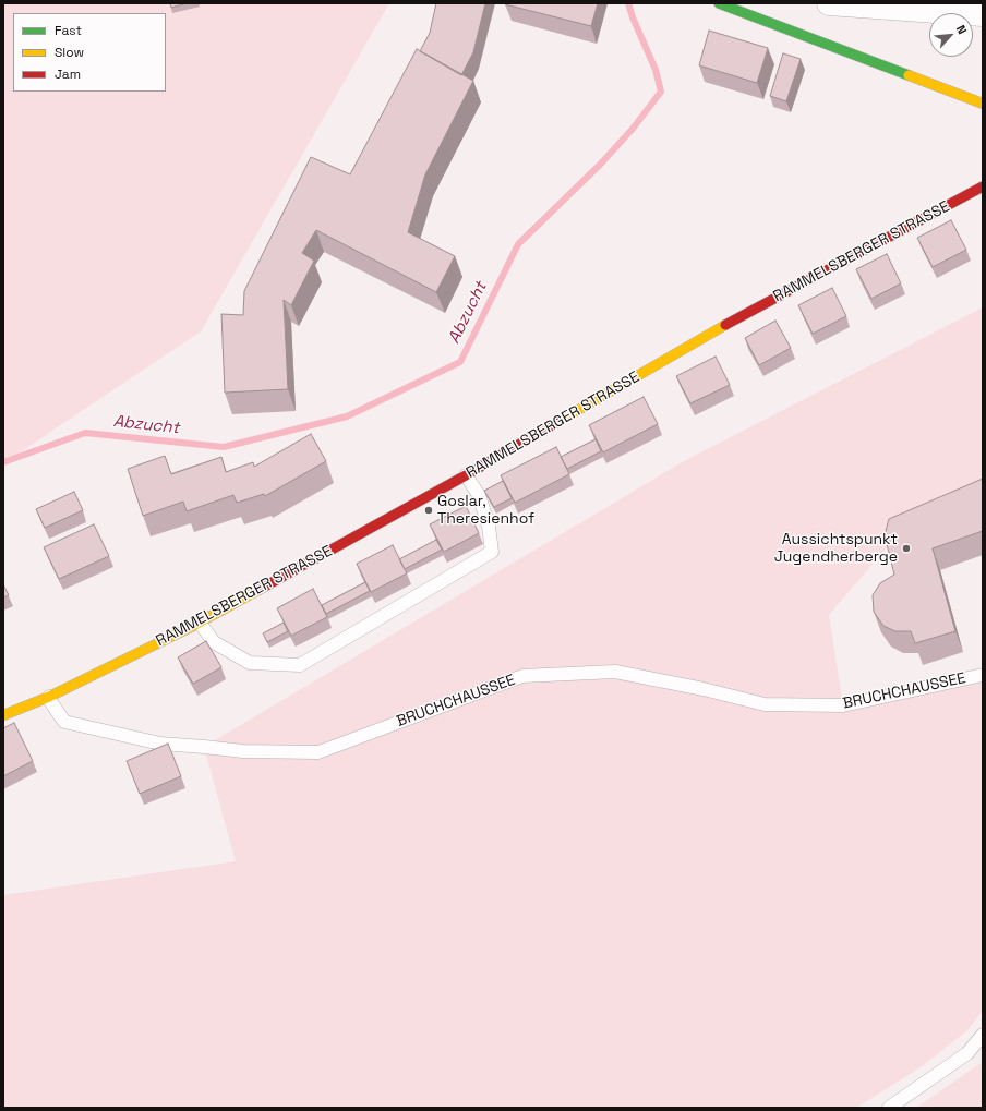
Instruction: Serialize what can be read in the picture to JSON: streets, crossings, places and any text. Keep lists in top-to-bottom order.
{
  "streets": {
    "street": ["RAMMELSBERGER STRASSE"],
    "lane": ["BRUCHCHAUSSEE"]
  },
  "crossings": [
    ["RAMMELSBERGER STRASSE", "BRUCHCHAUSSEE"]
  ],
  "water": ["Abzucht"],
  "places": ["Goslar, Theresienhof", "Aussichtspunkt Jugendherberge"],
  "legend": ["Fast", "Slow", "Jam"],
  "north": "top right"
}
